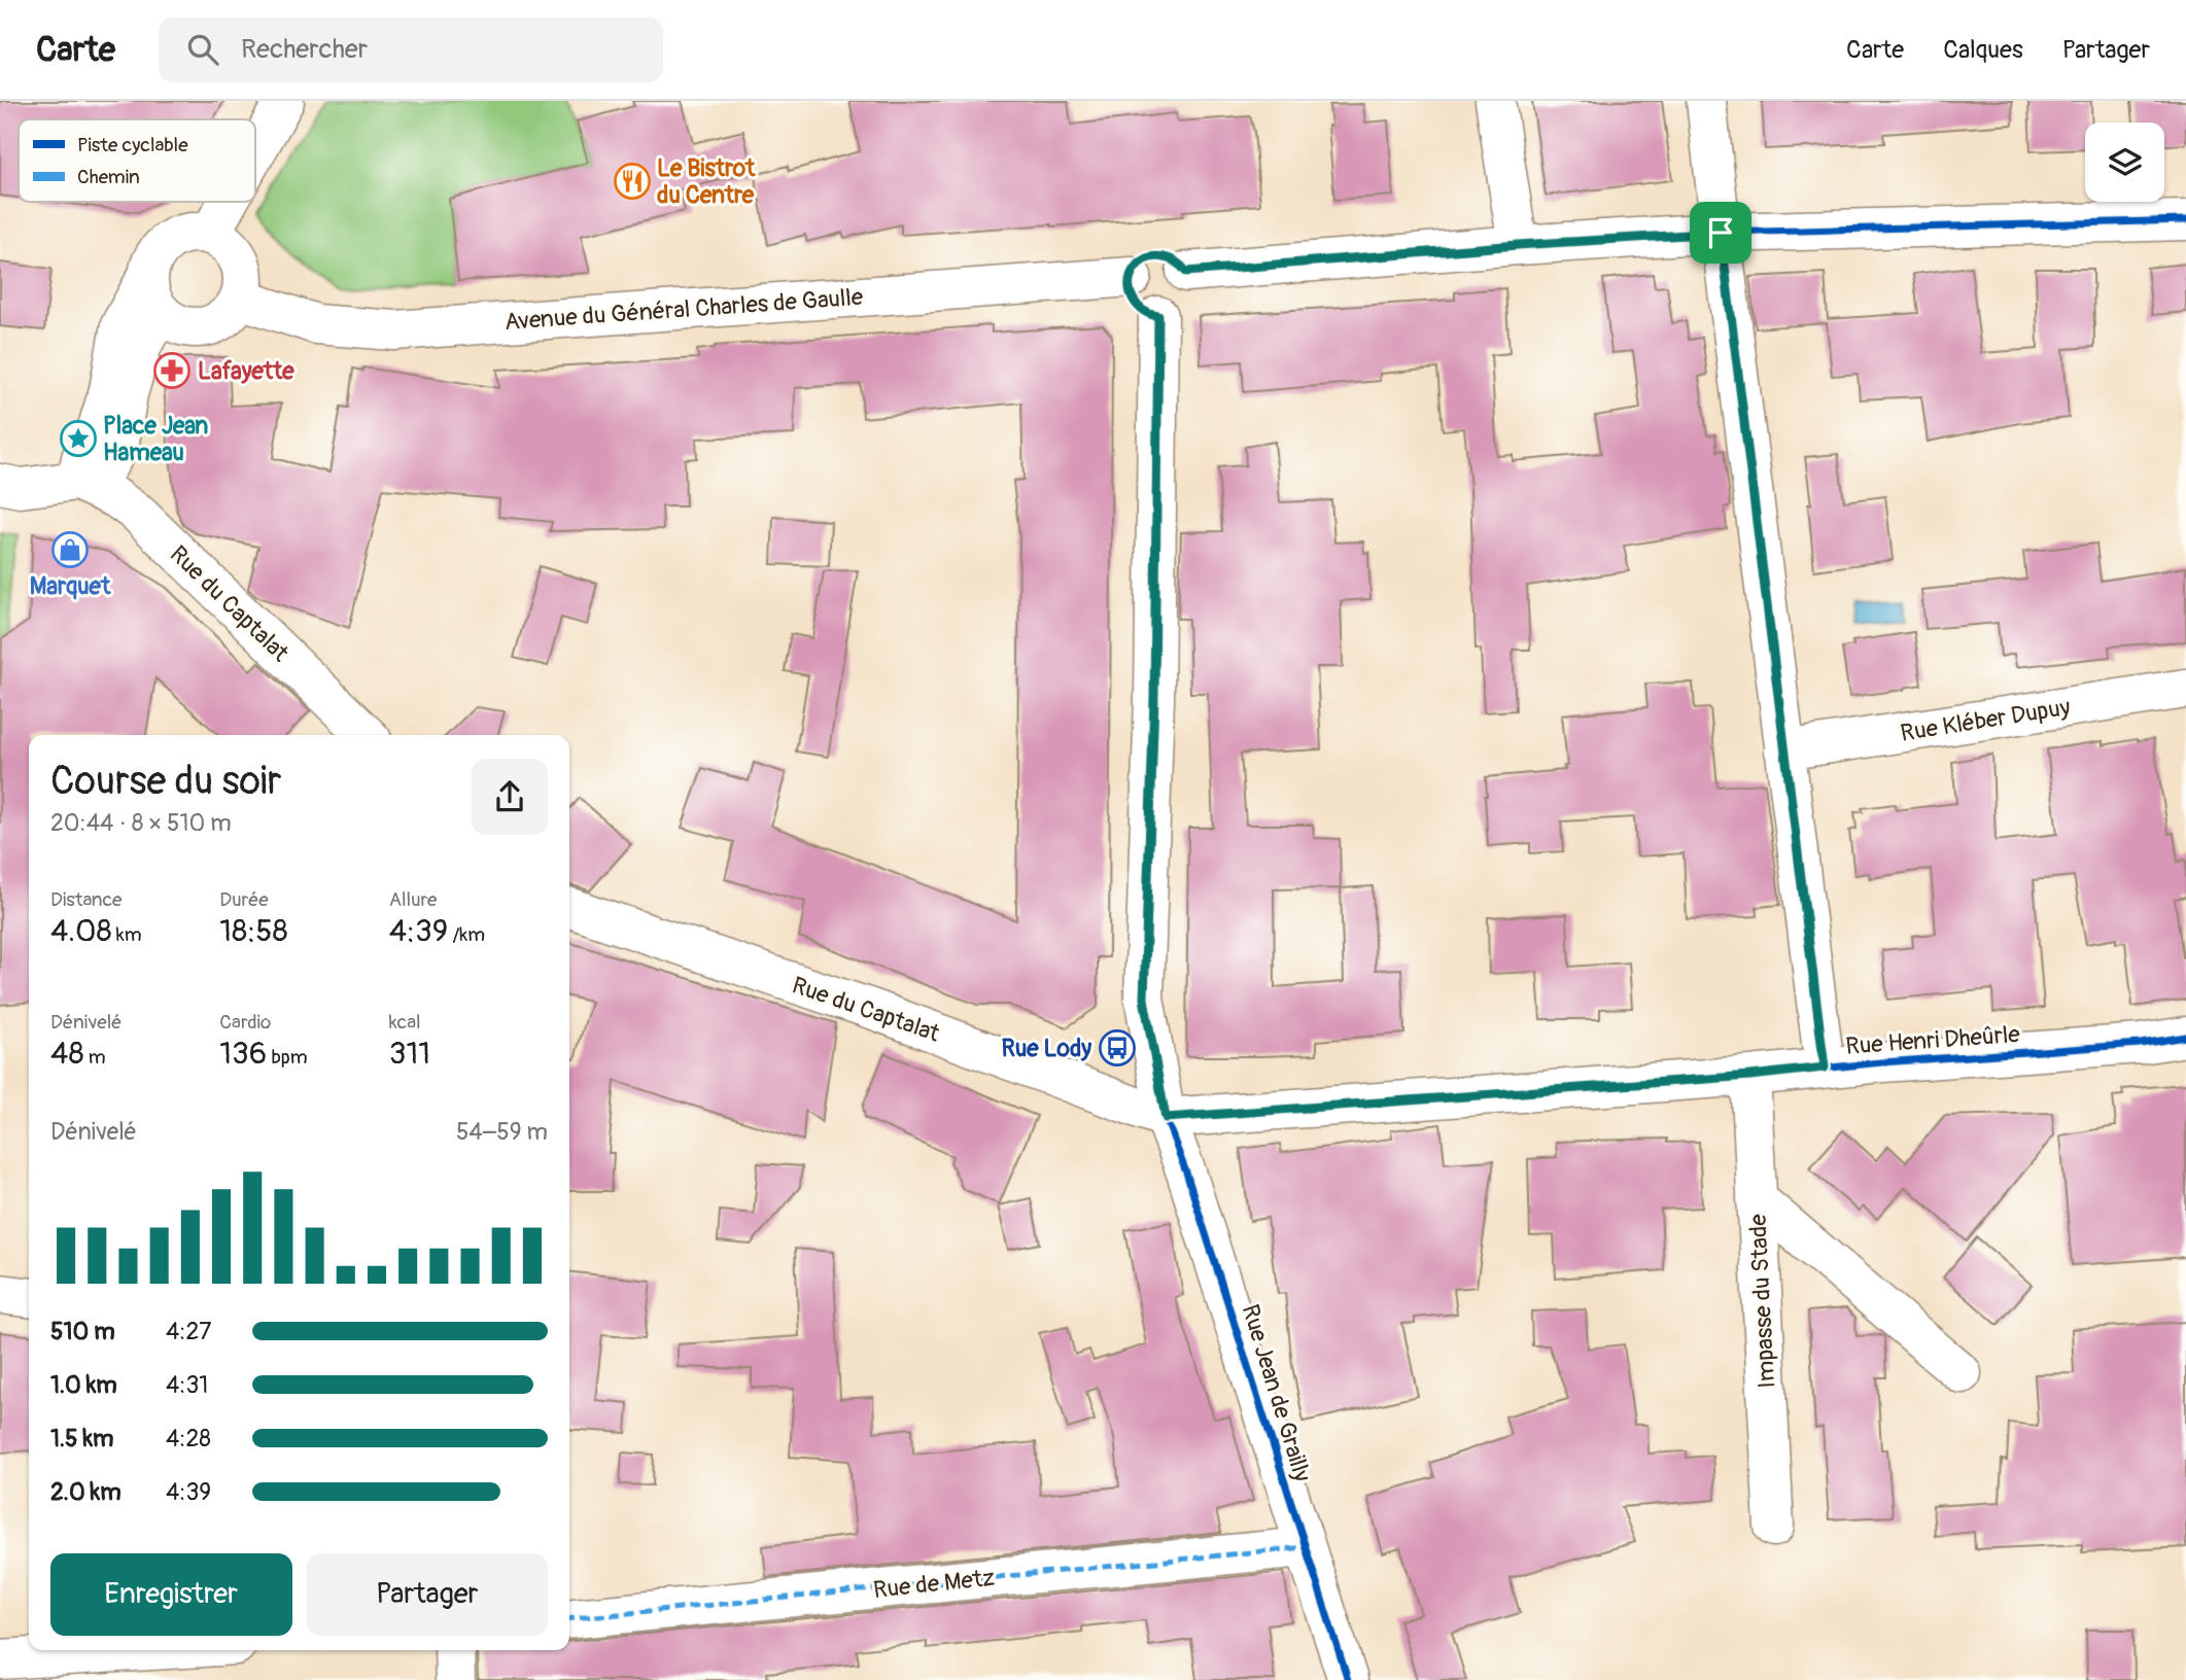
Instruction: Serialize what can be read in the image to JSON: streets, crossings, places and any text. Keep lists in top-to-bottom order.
{
  "streets": {
    "street": [
      "Avenue du Général Charles de Gaulle",
      "Rue du Captalat",
      "Rue Kléber Dupuy",
      "Rue Henri Dheûrle",
      "Impasse du Stade",
      "Rue Jean de Grailly",
      "Rue de Metz"
    ]
  },
  "crossings": [
    ["Rue du Captalat", "Rue Henri Dheûrle"],
    ["Rue du Captalat", "Rue Jean de Grailly"],
    ["Rue Henri Dheûrle", "Impasse du Stade"],
    ["Rue Henri Dheûrle", "Rue Jean de Grailly"],
    ["Rue Jean de Grailly", "Rue de Metz"]
  ],
  "places": {
    "restaurant": ["Le Bistrot du Centre"],
    "pharmacy": ["Lafayette"],
    "place": ["Place Jean Hameau"],
    "shop": ["Marquet"],
    "bus stop": ["Rue Lody"]
  },
  "legend": ["Piste cyclable", "Chemin"],
  "page": {
    "header": "Carte",
    "search": "Rechercher",
    "nav": ["Carte", "Calques", "Partager"],
    "heading": ["Course du soir", "20:44 · 8 × 510 m"],
    "stats": [
      ["Distance", "4.08 km"],
      ["Durée", "18:58"],
      ["Allure", "4:39 /km"],
      ["Dénivelé", "48 m"],
      ["Cardio", "136 bpm"],
      ["kcal", "311"]
    ],
    "chart": ["Dénivelé", "54–59 m"],
    "list": [
      {
        "name": "510 m",
        "note": "4:27"
      },
      {
        "name": "1.0 km",
        "note": "4:31"
      },
      {
        "name": "1.5 km",
        "note": "4:28"
      },
      {
        "name": "2.0 km",
        "note": "4:39"
      }
    ],
    "buttons": ["Enregistrer", "Partager"]
  }
}
